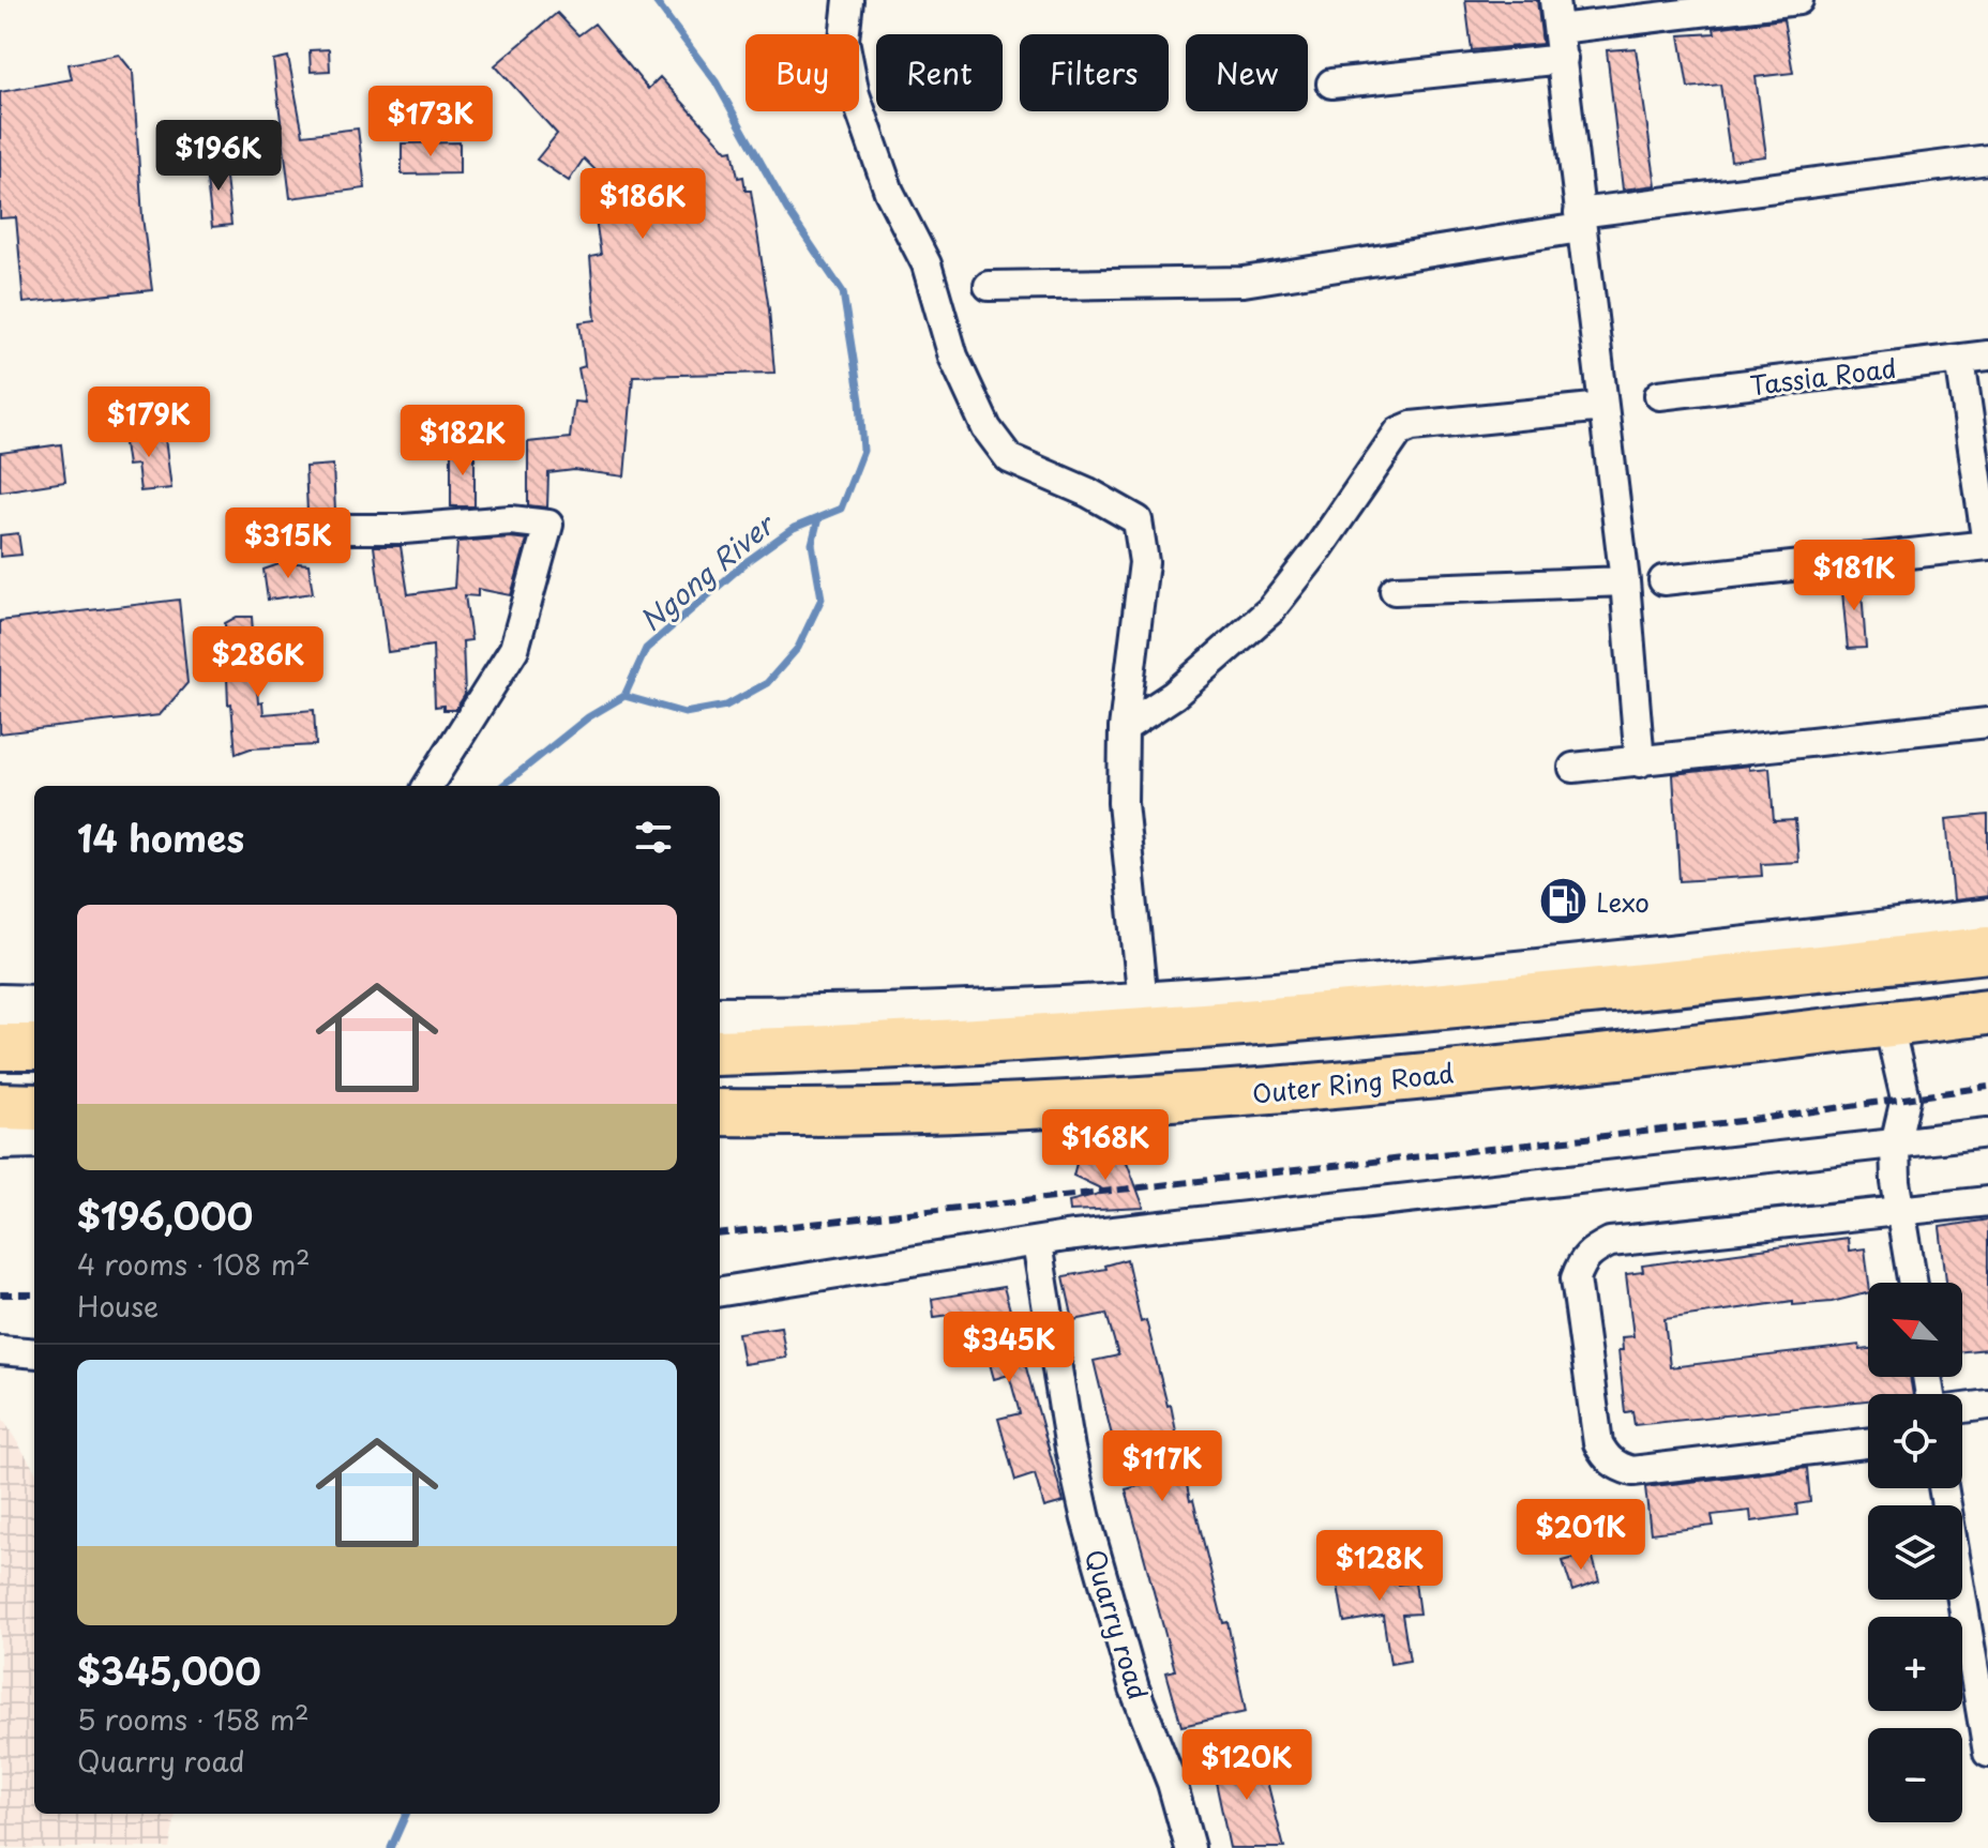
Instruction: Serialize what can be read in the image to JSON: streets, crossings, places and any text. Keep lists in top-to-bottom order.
{
  "streets": {
    "main road": ["Outer Ring Road"],
    "street": ["Tassia Road", "Quarry road"]
  },
  "water": ["Ngong River"],
  "places": {
    "fuel station": ["Lexo"]
  },
  "north": "top left",
  "page": {
    "chip": [
      "Buy",
      "Rent",
      "Filters",
      "New"
    ],
    "price": [
      "$173K",
      "$196K",
      "$186K",
      "$179K",
      "$182K",
      "$315K",
      "$181K",
      "$286K",
      "$168K",
      "$345K",
      "$117K",
      "$201K",
      "$128K",
      "$120K"
    ],
    "heading": "14 homes",
    "list": [
      {
        "name": "$196,000",
        "note": "4 rooms · 108 m² · House"
      },
      {
        "name": "$345,000",
        "note": "5 rooms · 158 m² · Quarry road"
      }
    ],
    "map_buttons": ["+", "−"]
  }
}
